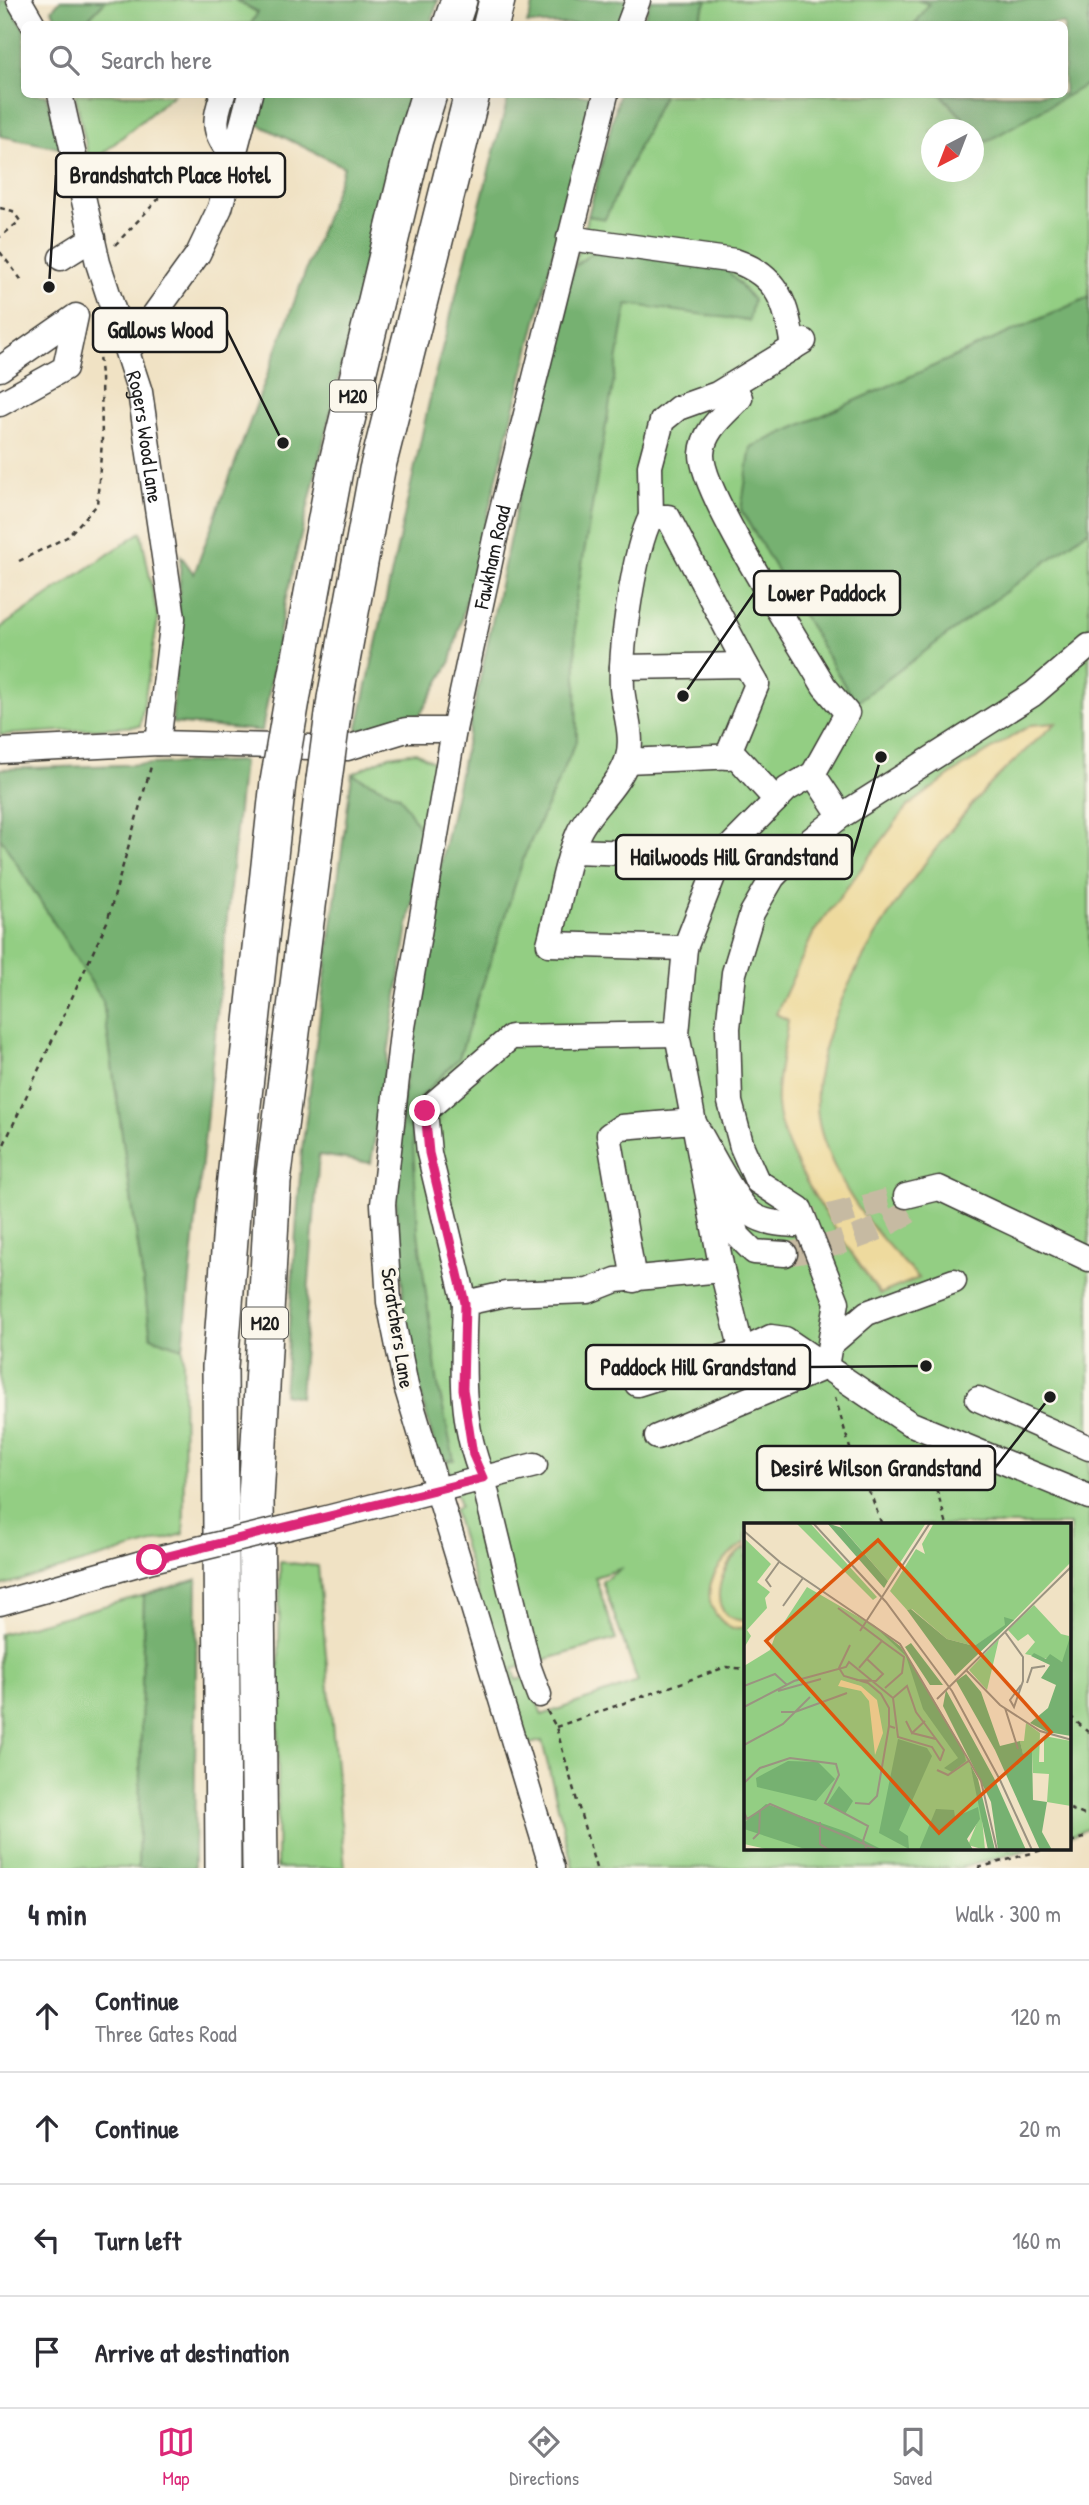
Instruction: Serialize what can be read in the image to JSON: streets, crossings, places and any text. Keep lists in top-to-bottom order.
{
  "streets": {
    "highway": ["M20"],
    "street": ["Rogers Wood Lane", "Fawkham Road", "Scratchers Lane"]
  },
  "crossings": [
    ["Fawkham Road", "Scratchers Lane"]
  ],
  "places": [
    "Brandshatch Place Hotel",
    "Gallows Wood",
    "Lower Paddock",
    "Hailwoods Hill Grandstand",
    "Paddock Hill Grandstand",
    "Desiré Wilson Grandstand"
  ],
  "north": "bottom left",
  "page": {
    "search": "Search here",
    "heading": ["4 min", "Walk · 300 m"],
    "list": [
      ["Continue", "Three Gates Road", "120 m"],
      ["Continue", "20 m"],
      ["Turn left", "160 m"],
      "Arrive at destination"
    ],
    "nav": ["Map", "Directions", "Saved"]
  }
}
